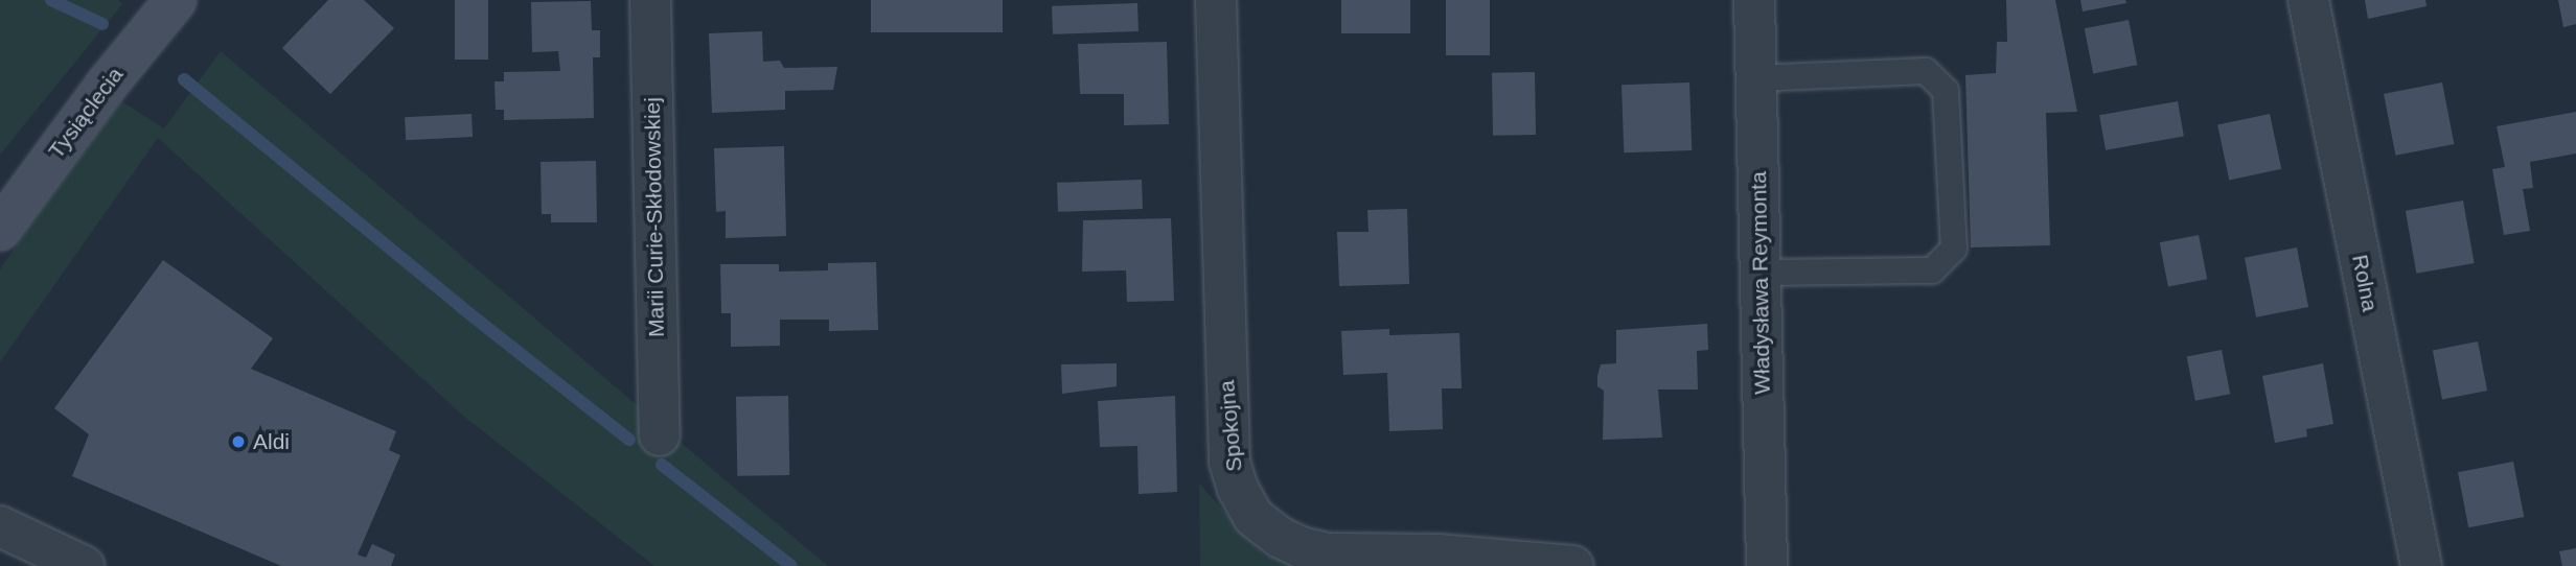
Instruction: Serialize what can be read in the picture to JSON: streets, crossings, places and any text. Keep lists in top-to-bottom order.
{
  "streets": {
    "street": [
      "Tysiąclecia",
      "Marii Curie-Skłodowskiej",
      "Władysława Reymonta",
      "Rolna",
      "Spokojna"
    ]
  },
  "places": ["Aldi"]
}
